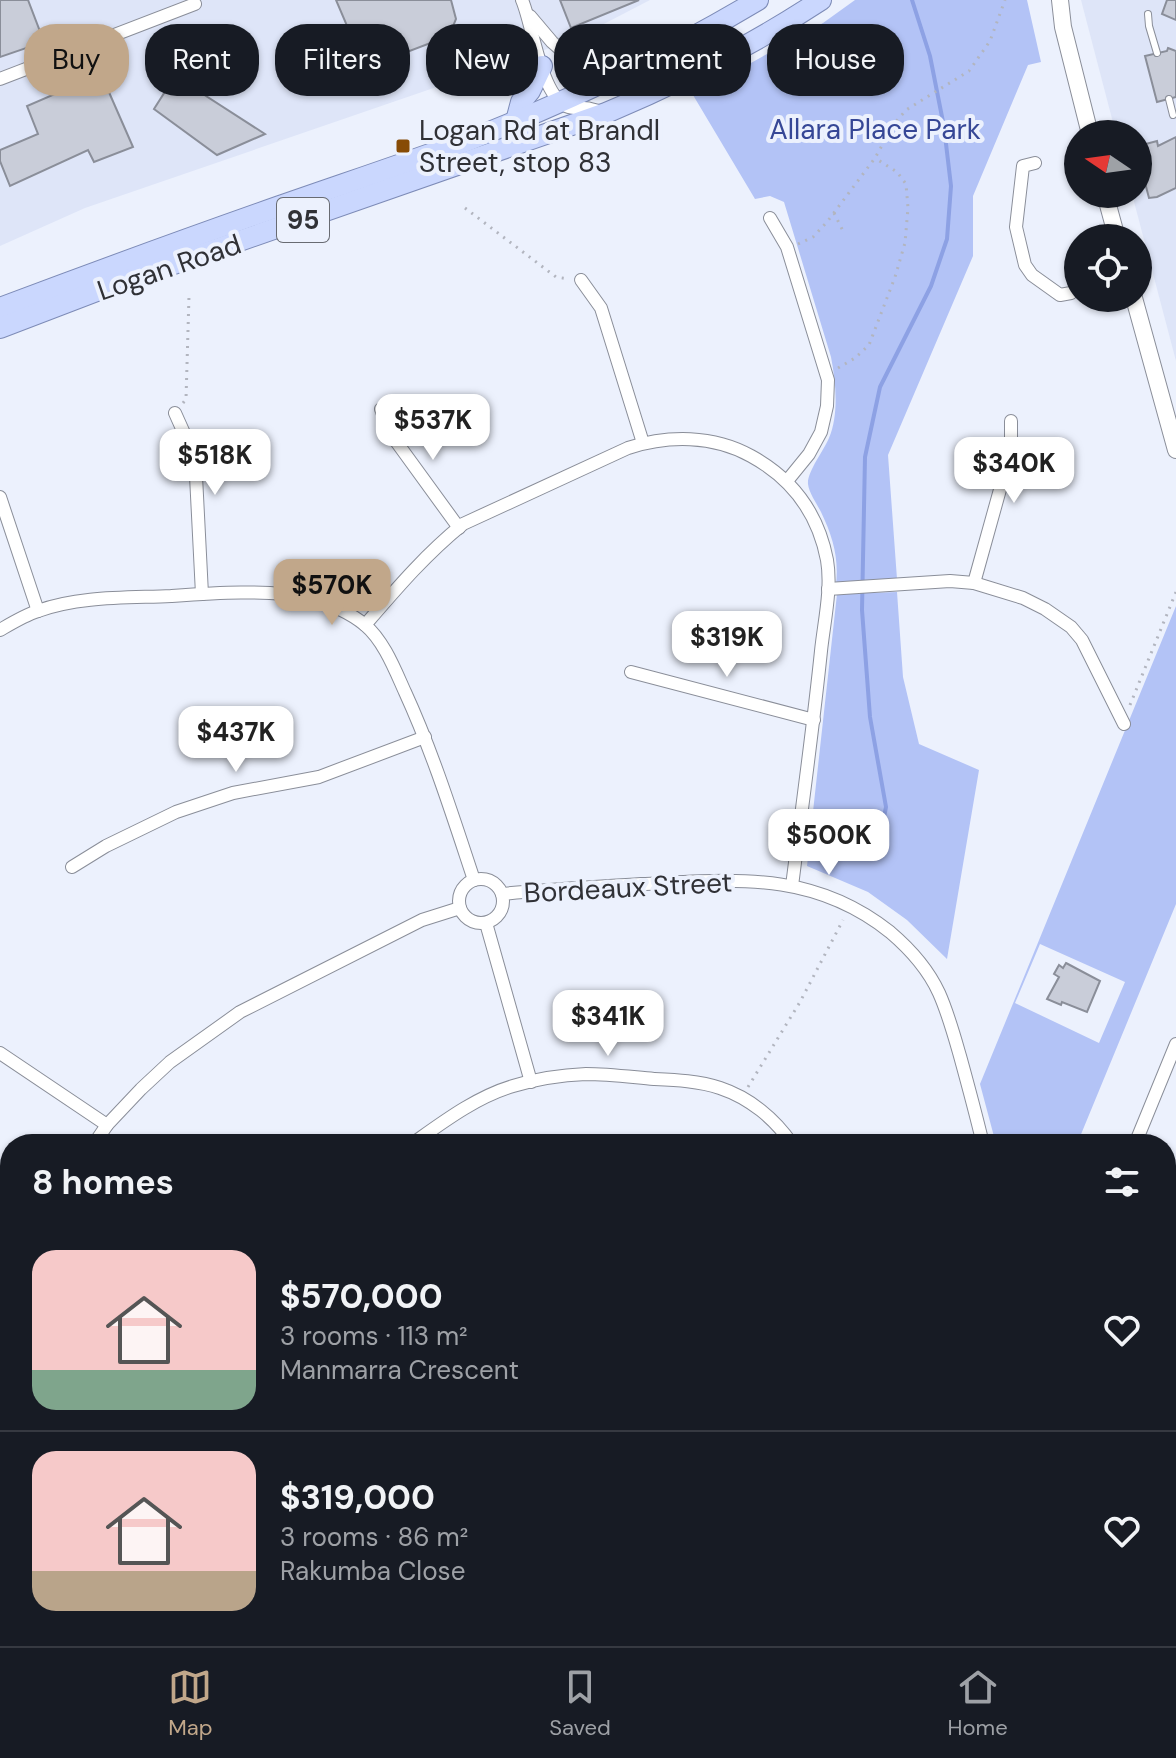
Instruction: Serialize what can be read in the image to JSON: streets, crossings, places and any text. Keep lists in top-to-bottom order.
{
  "streets": {
    "main road": ["95", "Logan Road"],
    "street": ["Bordeaux Street"]
  },
  "parks": ["Allara Place Park"],
  "places": {
    "transit": ["Logan Rd at Brandl Street, stop 83"]
  },
  "north": "left",
  "page": {
    "chip": [
      "Buy",
      "Rent",
      "Filters",
      "New",
      "Apartment",
      "House"
    ],
    "price": [
      "$537K",
      "$518K",
      "$340K",
      "$570K",
      "$319K",
      "$437K",
      "$500K",
      "$341K"
    ],
    "heading": "8 homes",
    "list": [
      {
        "name": "$570,000",
        "note": "3 rooms · 113 m² · Manmarra Crescent"
      },
      {
        "name": "$319,000",
        "note": "3 rooms · 86 m² · Rakumba Close"
      }
    ],
    "tabs": ["Map", "Saved", "Home"]
  }
}
